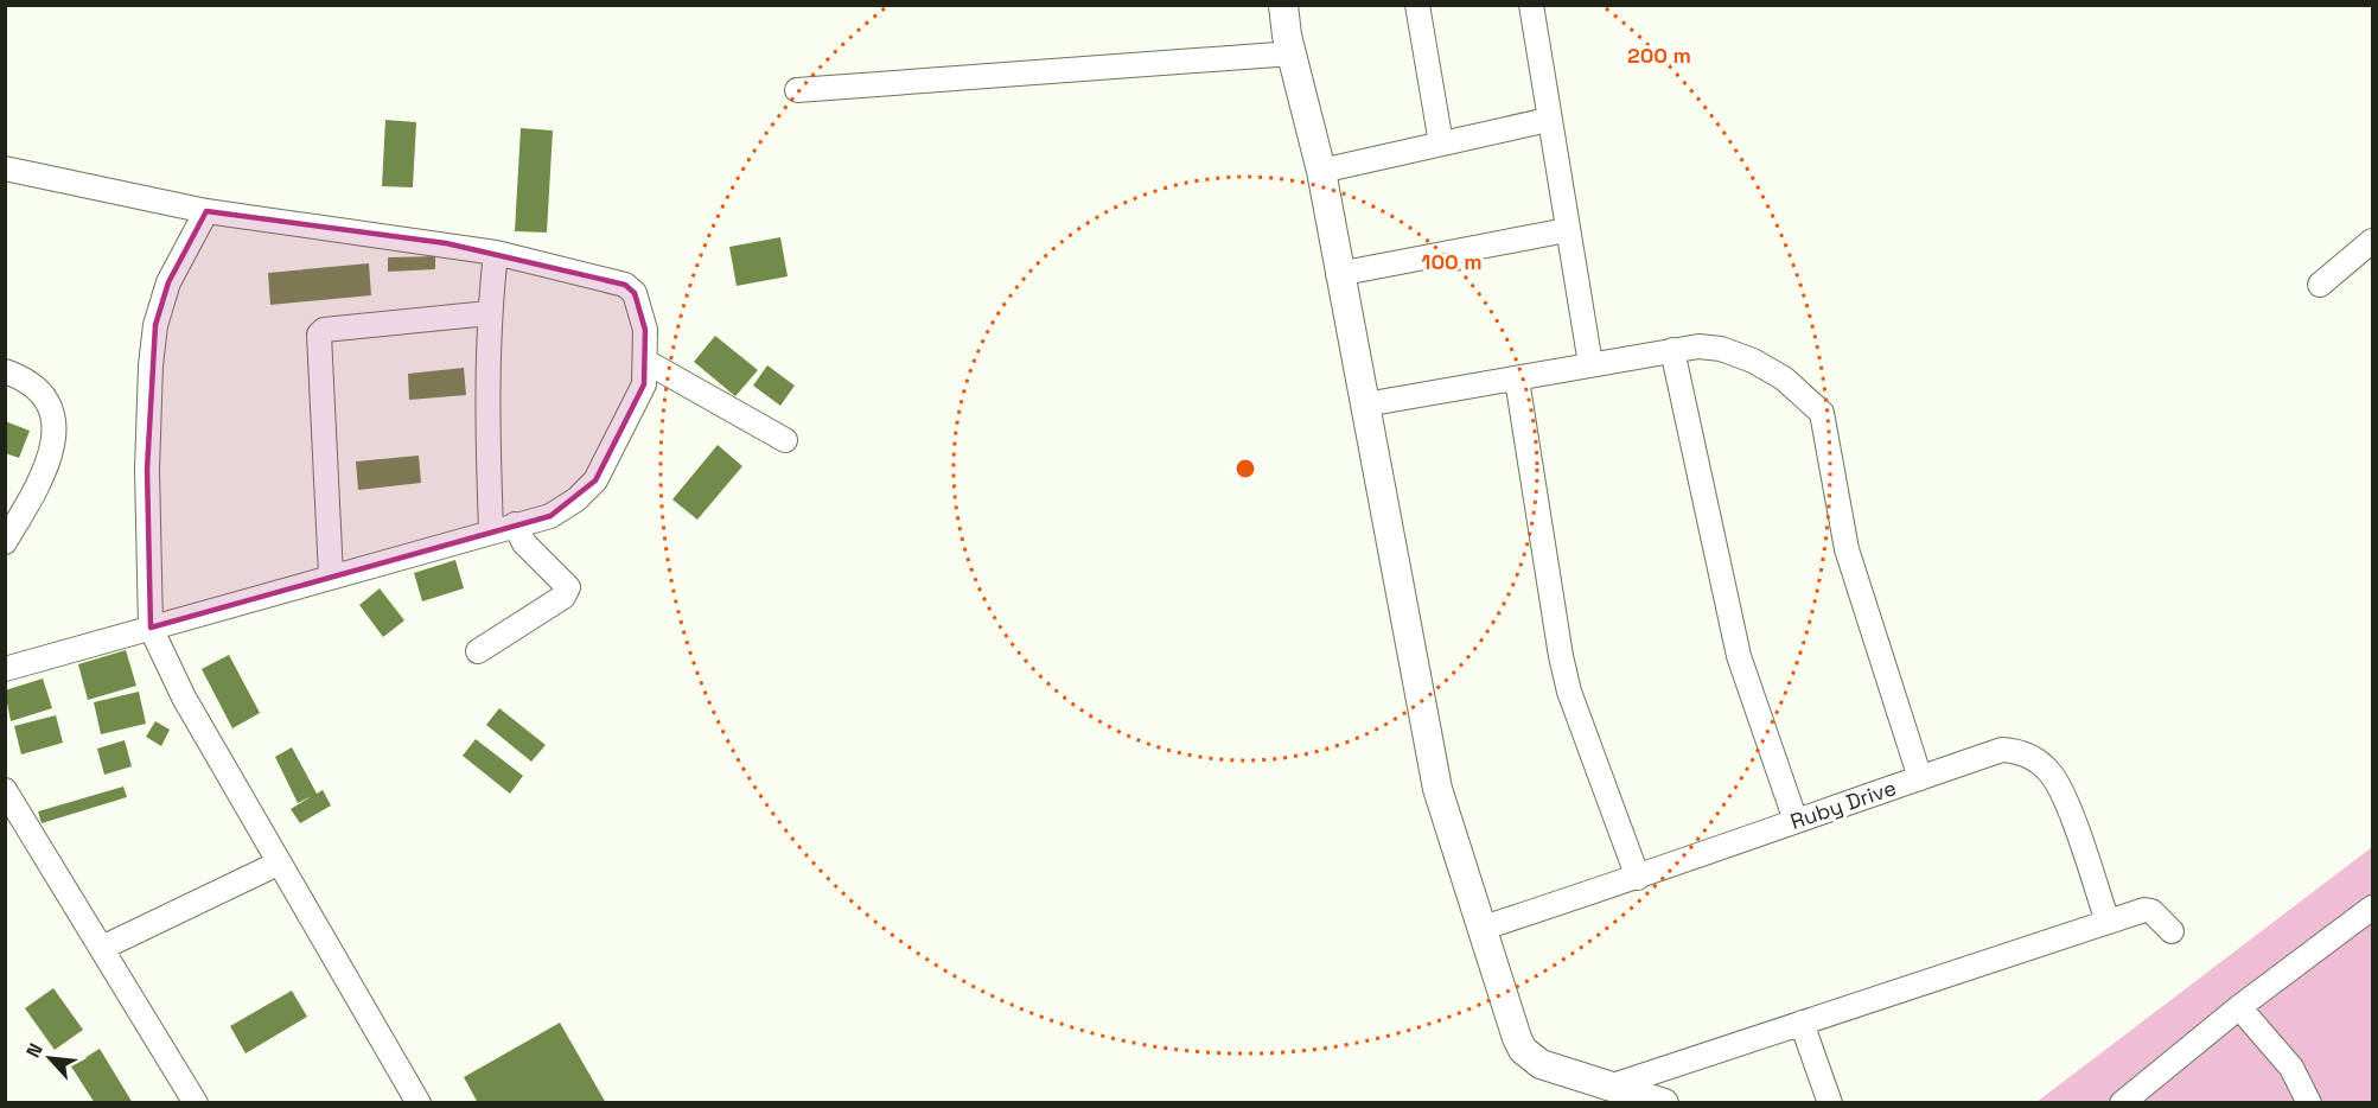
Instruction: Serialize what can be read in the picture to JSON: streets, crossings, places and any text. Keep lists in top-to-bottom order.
{
  "streets": {
    "street": ["Ruby Drive"]
  },
  "north": "top left",
  "rings": ["200 m", "100 m"]
}
